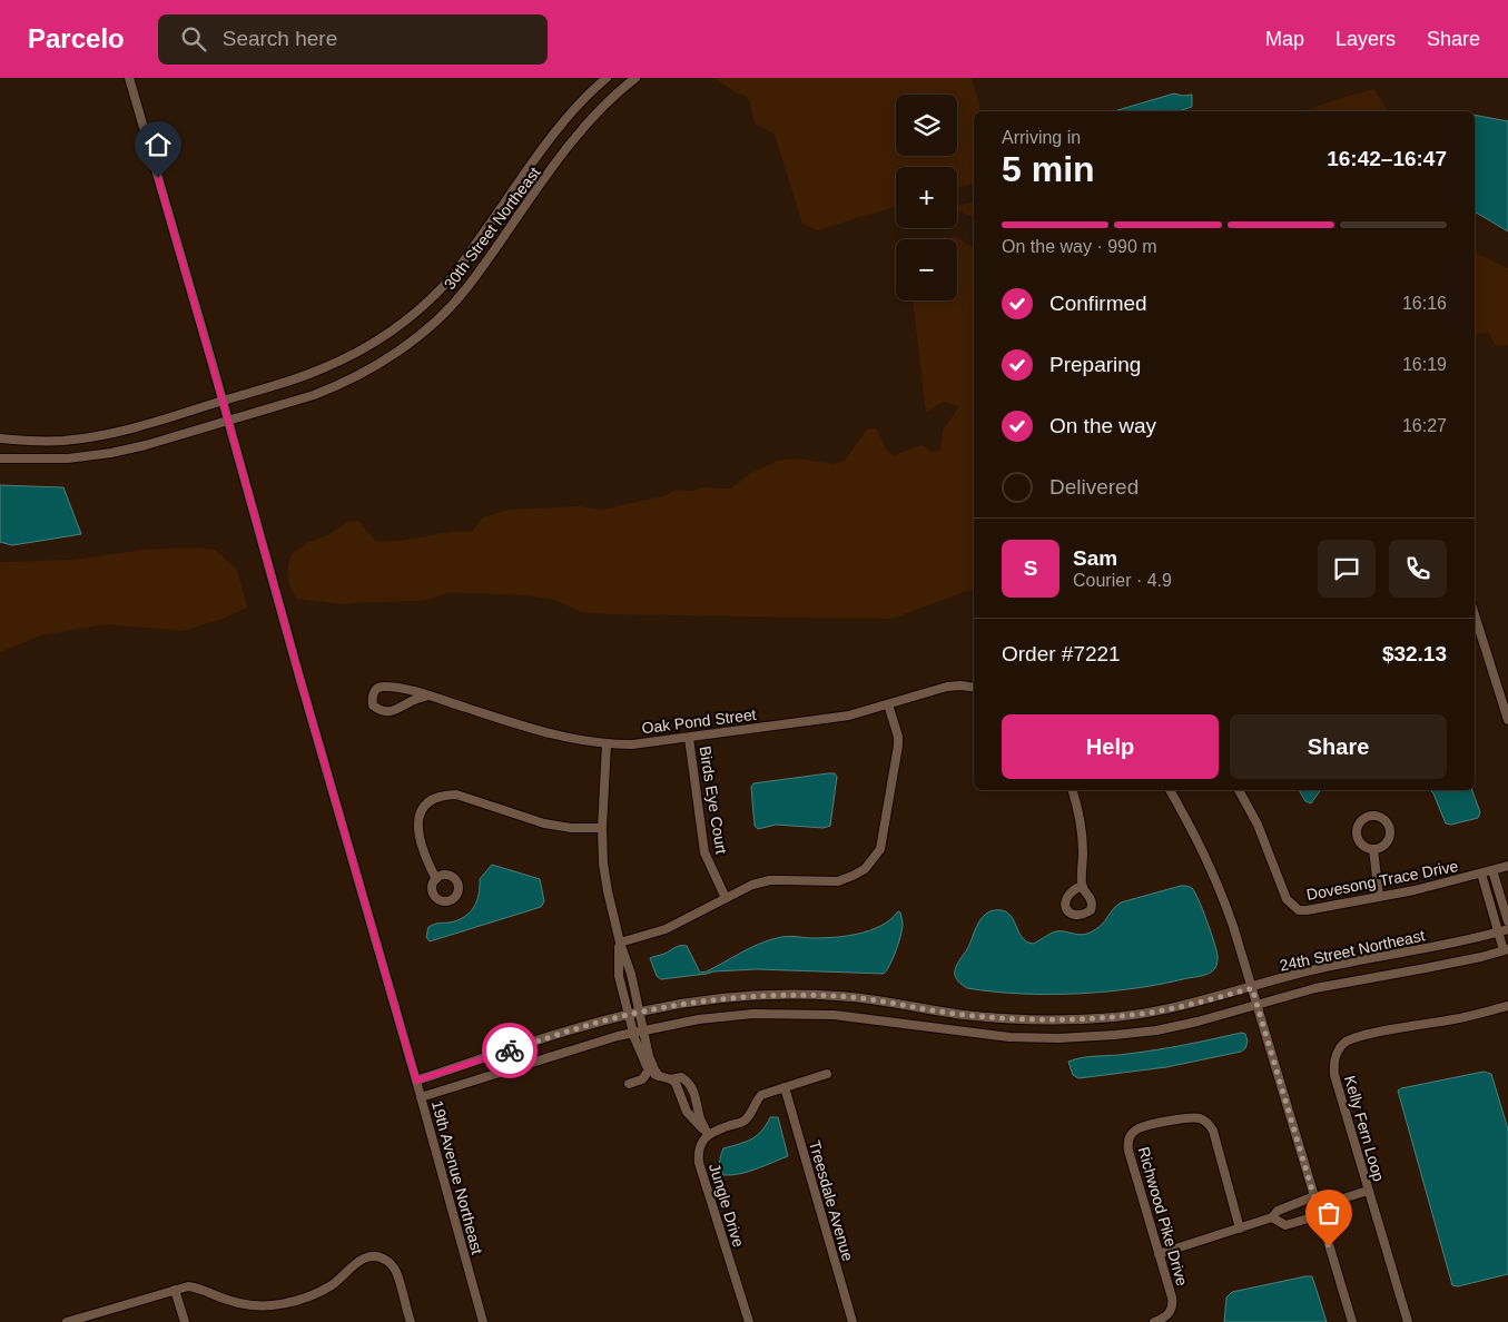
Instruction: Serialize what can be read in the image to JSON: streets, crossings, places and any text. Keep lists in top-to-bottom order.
{
  "streets": {
    "street": [
      "30th Street Northeast",
      "Oak Pond Street",
      "Birds Eye Court",
      "Dovesong Trace Drive",
      "24th Street Northeast",
      "Kelly Fern Loop",
      "19th Avenue Northeast",
      "Treesdale Avenue",
      "Jungle Drive",
      "Richwood Pike Drive"
    ]
  },
  "crossings": [
    ["30th Street Northeast", "19th Avenue Northeast"],
    ["Oak Pond Street", "Birds Eye Court"],
    ["24th Street Northeast", "19th Avenue Northeast"]
  ],
  "page": {
    "header": "Parcelo",
    "search": "Search here",
    "nav": ["Map", "Layers", "Share"],
    "map_buttons": ["+", "−"],
    "heading": ["5 min", "Arriving in", "16:42–16:47"],
    "panel": [
      "Sam",
      "Courier · 4.9",
      "Order #7221",
      "$32.13"
    ],
    "bar": "On the way · 990 m",
    "list": [
      ["Confirmed", "16:16"],
      ["Preparing", "16:19"],
      ["On the way", "16:27"],
      "Delivered"
    ],
    "round": "S",
    "buttons": ["Help", "Share"]
  }
}
